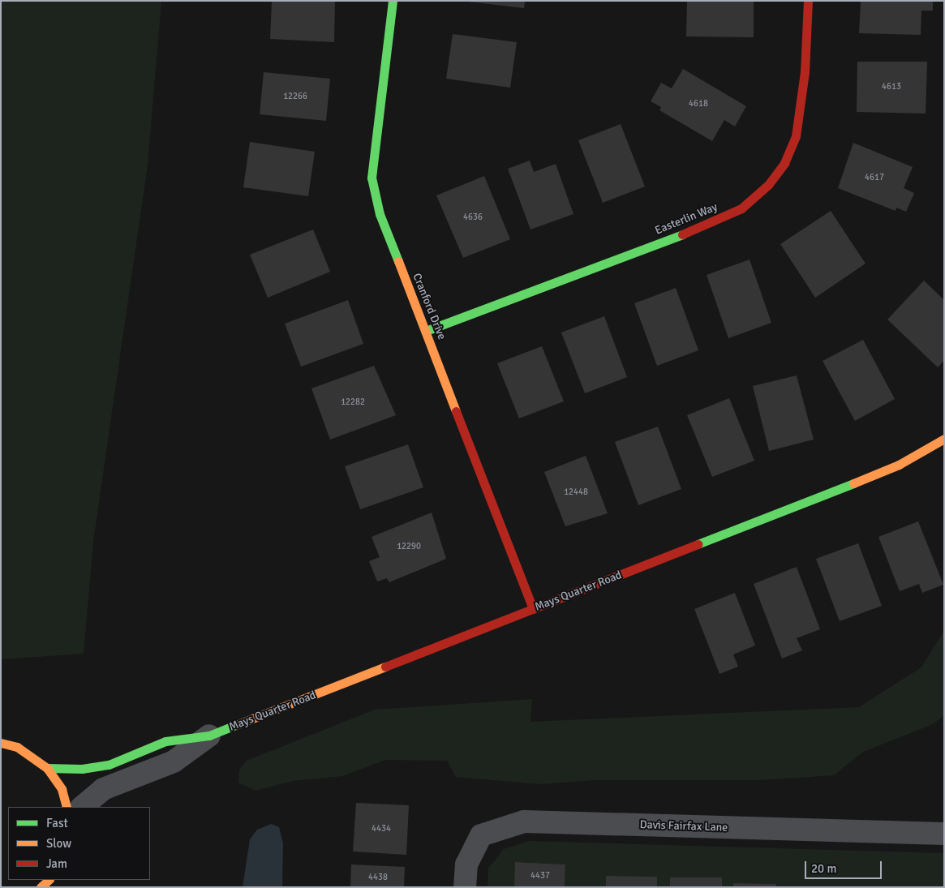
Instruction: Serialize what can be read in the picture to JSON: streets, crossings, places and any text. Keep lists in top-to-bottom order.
{
  "streets": {
    "street": [
      "Easterlin Way",
      "Cranford Drive",
      "Mays Quarter Road",
      "Davis Fairfax Lane"
    ]
  },
  "crossings": [
    ["Easterlin Way", "Cranford Drive"],
    ["Cranford Drive", "Mays Quarter Road"]
  ],
  "house_numbers": [
    "4613",
    "12266",
    "4618",
    "4617",
    "4636",
    "12282",
    "12448",
    "12290",
    "4434",
    "4437",
    "4438"
  ],
  "legend": ["Fast", "Slow", "Jam"],
  "scale_bar": "20 m"
}
